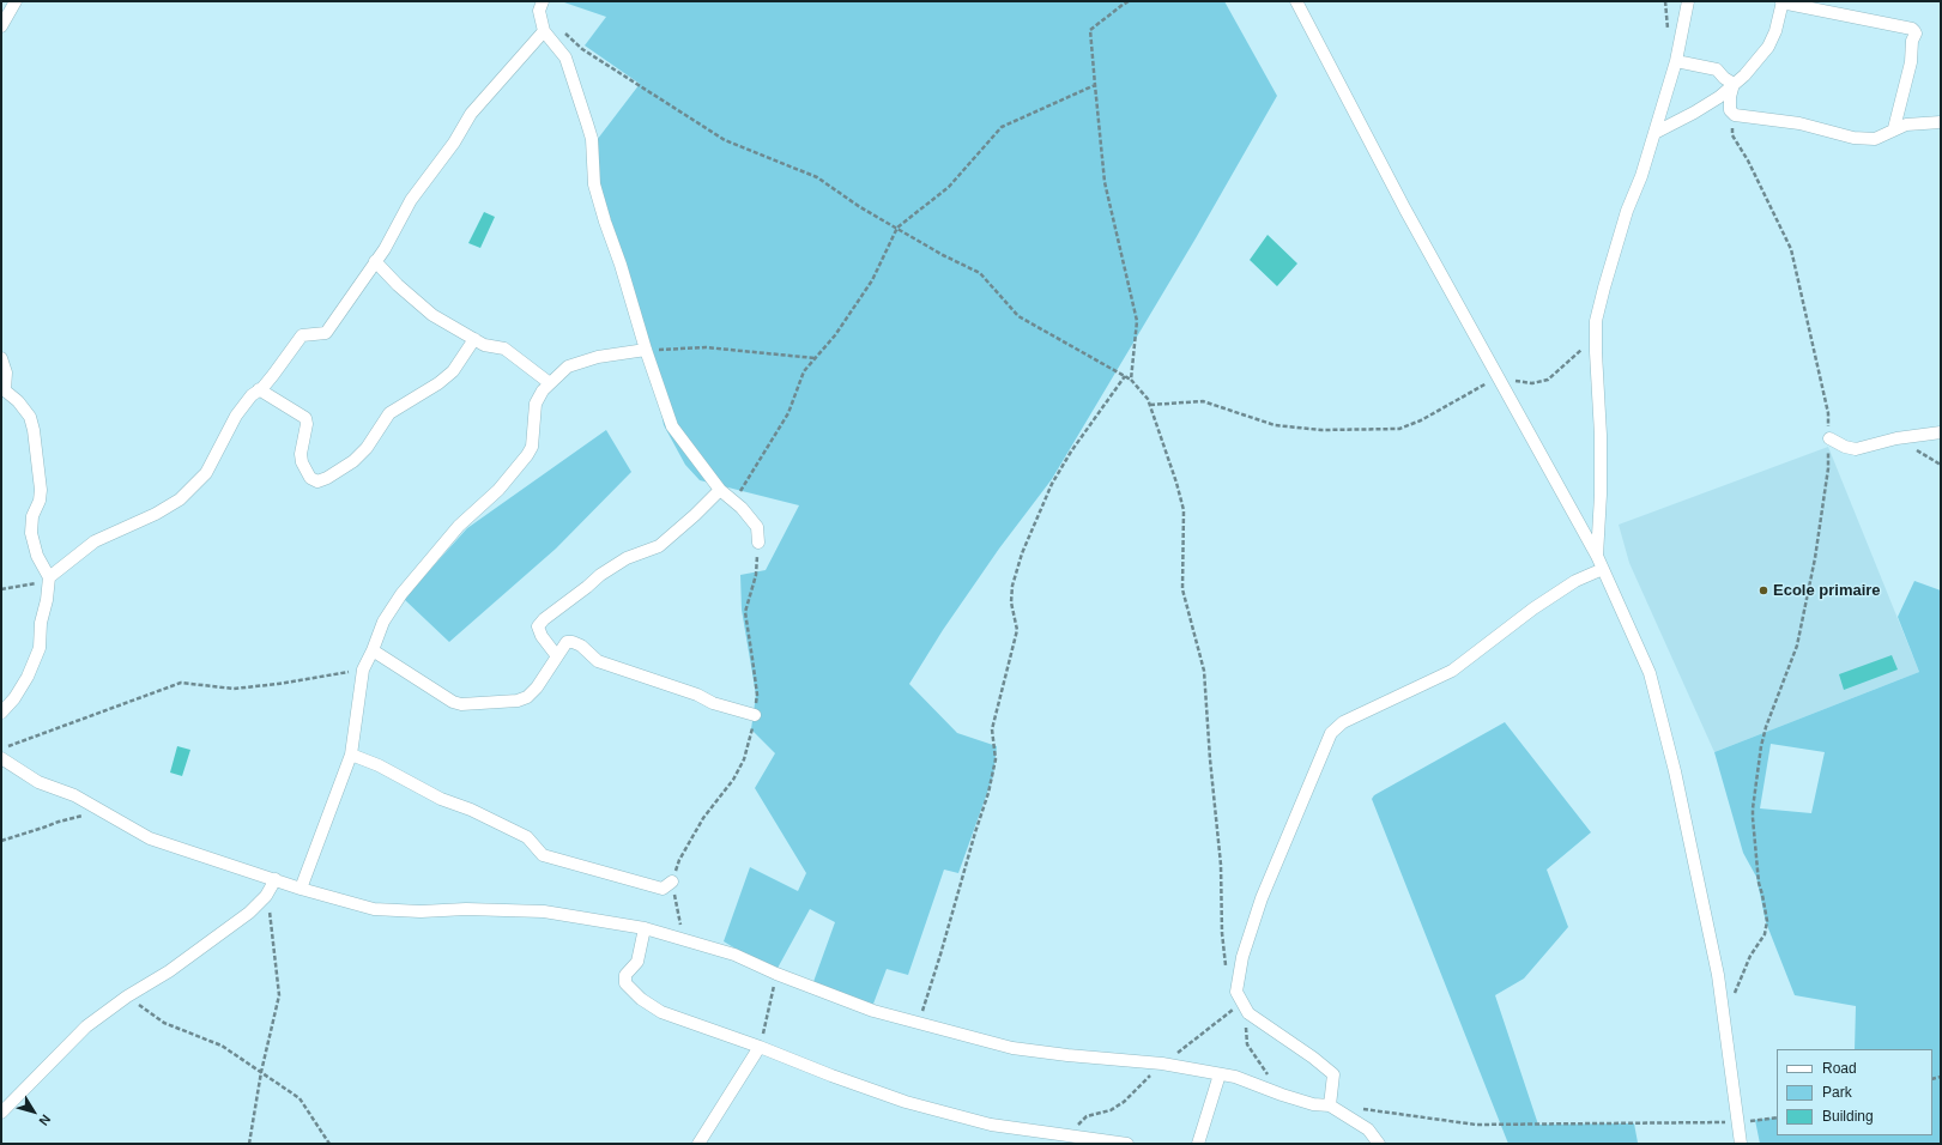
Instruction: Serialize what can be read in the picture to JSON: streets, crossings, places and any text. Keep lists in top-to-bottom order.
{
  "places": ["Ecole primaire"],
  "legend": ["Road", "Park", "Building"],
  "north": "bottom right"
}
